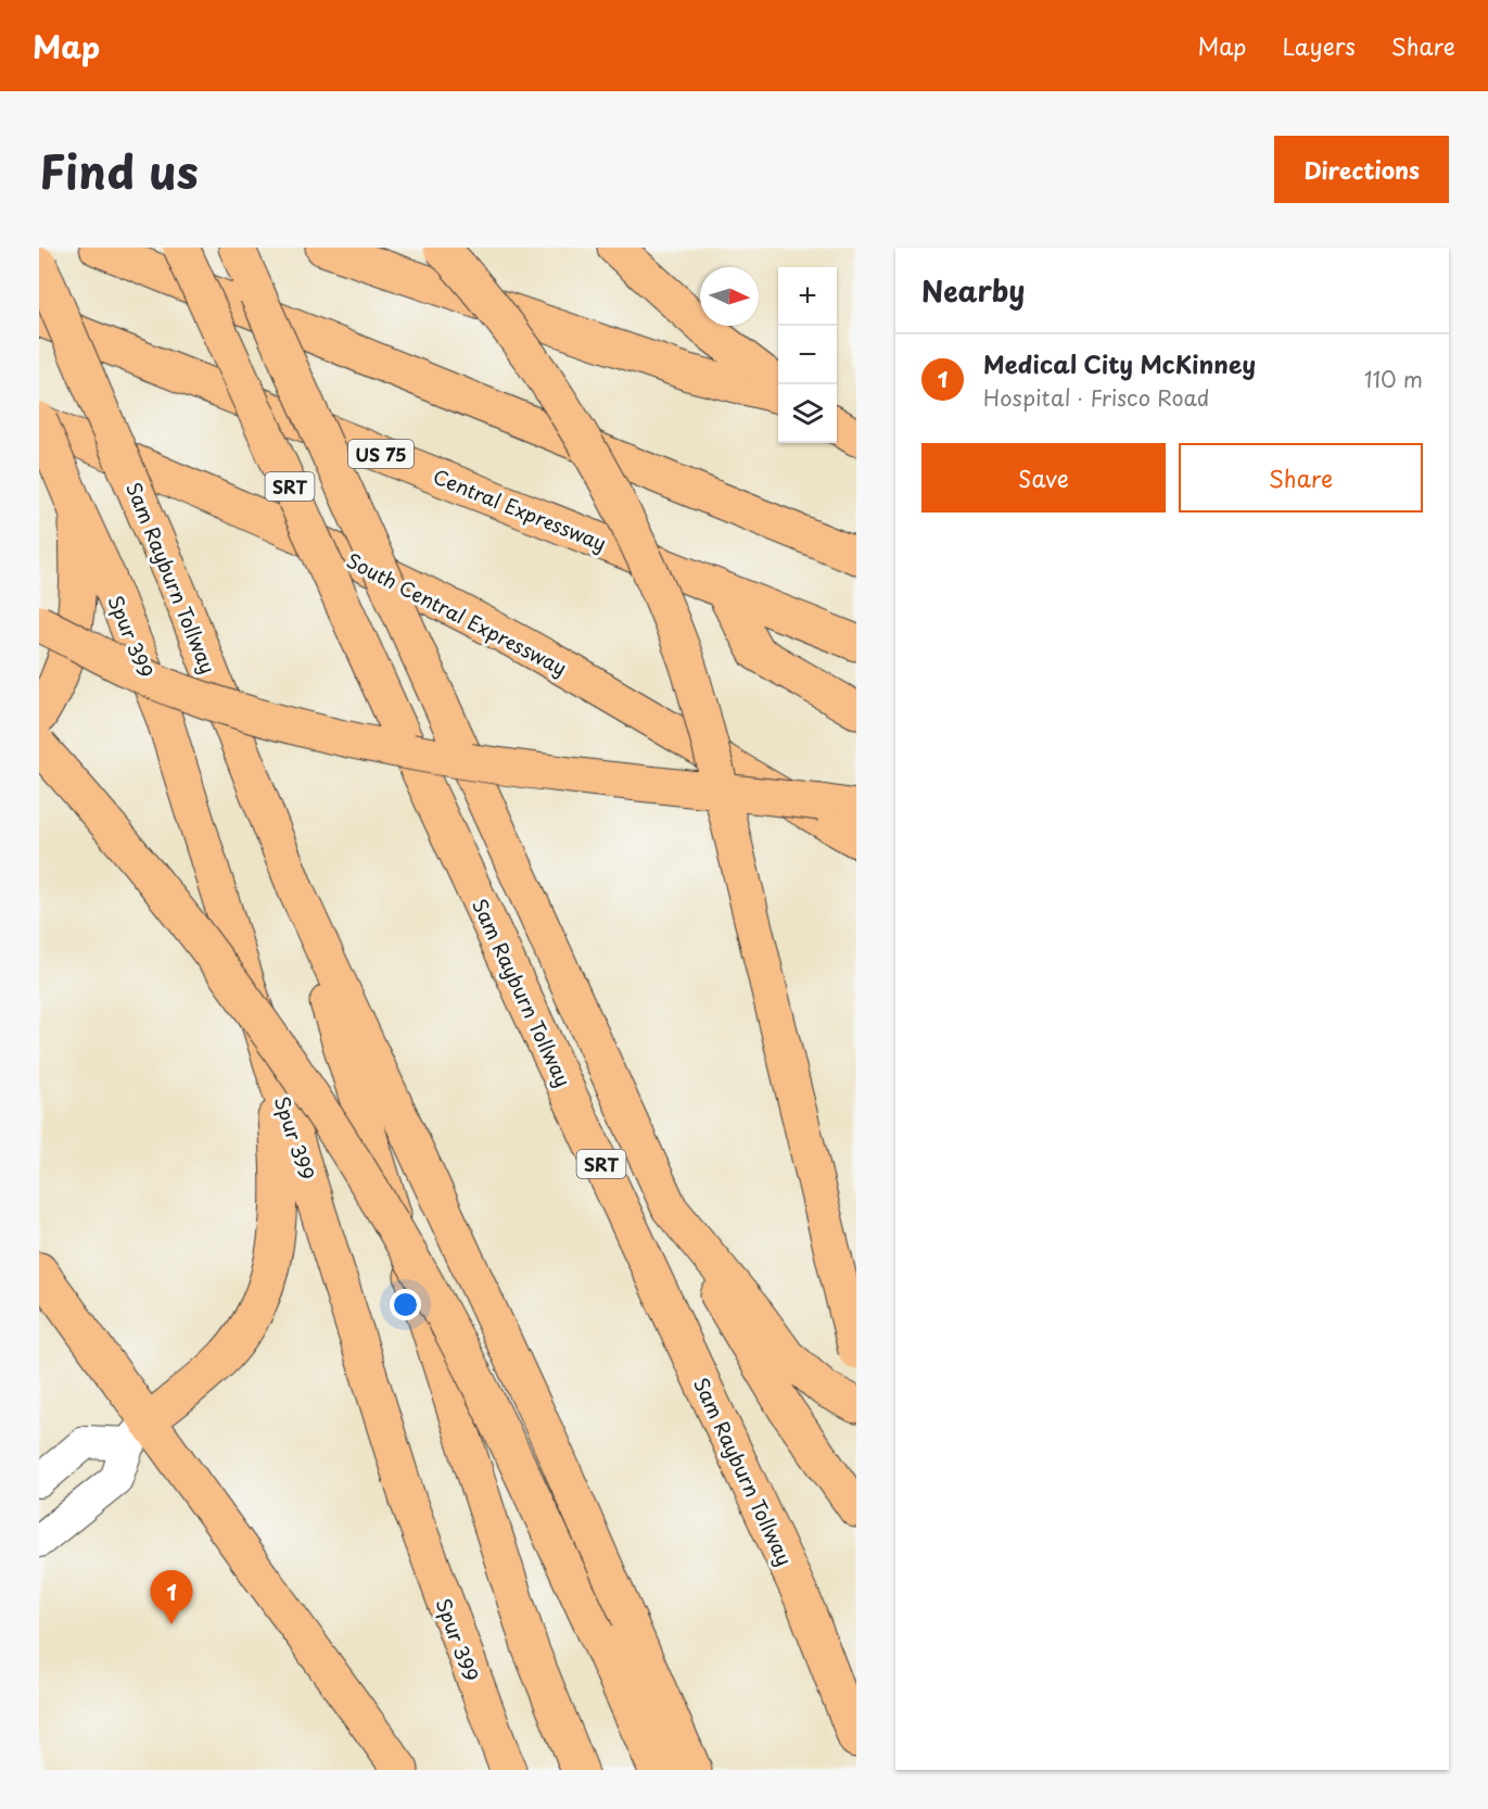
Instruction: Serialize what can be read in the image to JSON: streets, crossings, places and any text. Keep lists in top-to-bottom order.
{
  "streets": {
    "main road": [
      "US 75",
      "SRT",
      "Central Expressway",
      "Sam Rayburn Tollway",
      "South Central Expressway",
      "Spur 399"
    ]
  },
  "crossings": [
    ["South Central Expressway", "Spur 399"]
  ],
  "north": "right",
  "page": {
    "header": "Map",
    "nav": ["Map", "Layers", "Share"],
    "title": "Find us",
    "buttons": [
      "Directions",
      ["Save", "Share"]
    ],
    "heading": "Nearby",
    "map_buttons": ["+", "−"],
    "list": [
      {
        "mark": "1",
        "name": "Medical City McKinney",
        "note": "Hospital · Frisco Road",
        "value": "110 m"
      }
    ],
    "pins": "1"
  }
}
